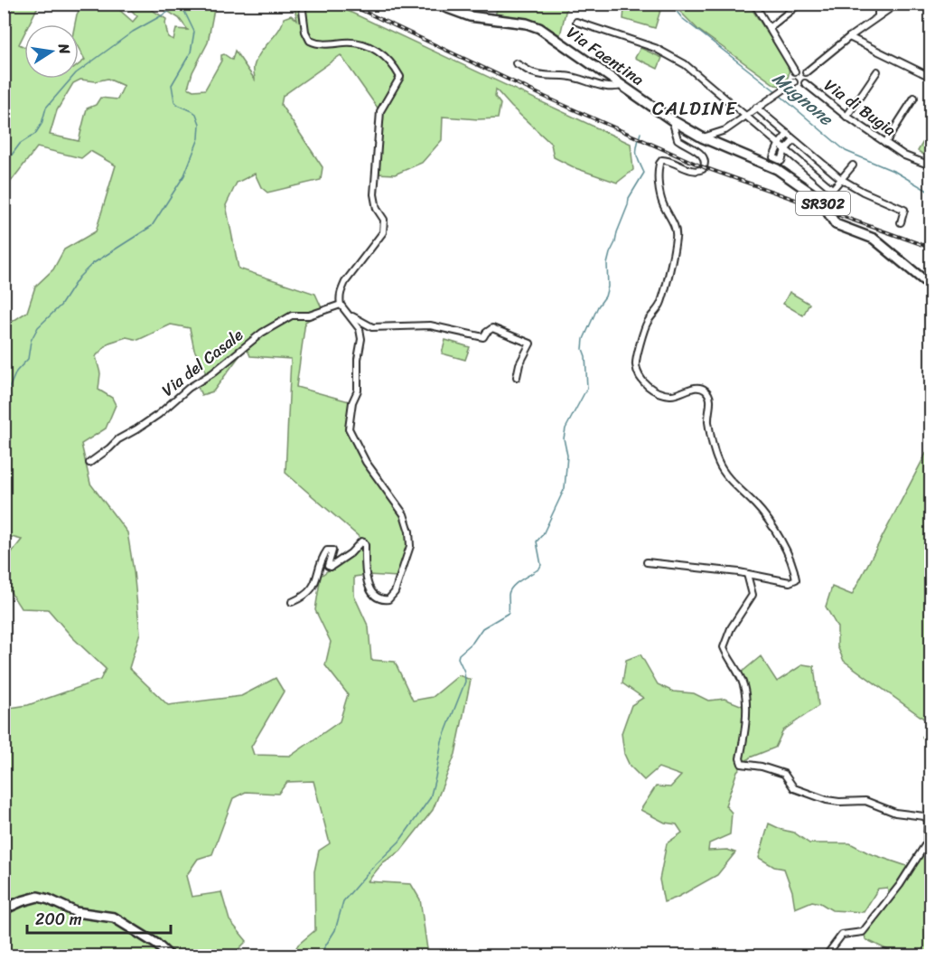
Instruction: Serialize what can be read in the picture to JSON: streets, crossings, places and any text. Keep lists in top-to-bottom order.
{
  "streets": {
    "main road": ["Via Faentina", "SR302"],
    "street": ["Via di Bugia", "Via del Casale"]
  },
  "districts": ["CALDINE"],
  "water": ["Mugnone"],
  "scale_bar": "200 m",
  "north": "right"
}
